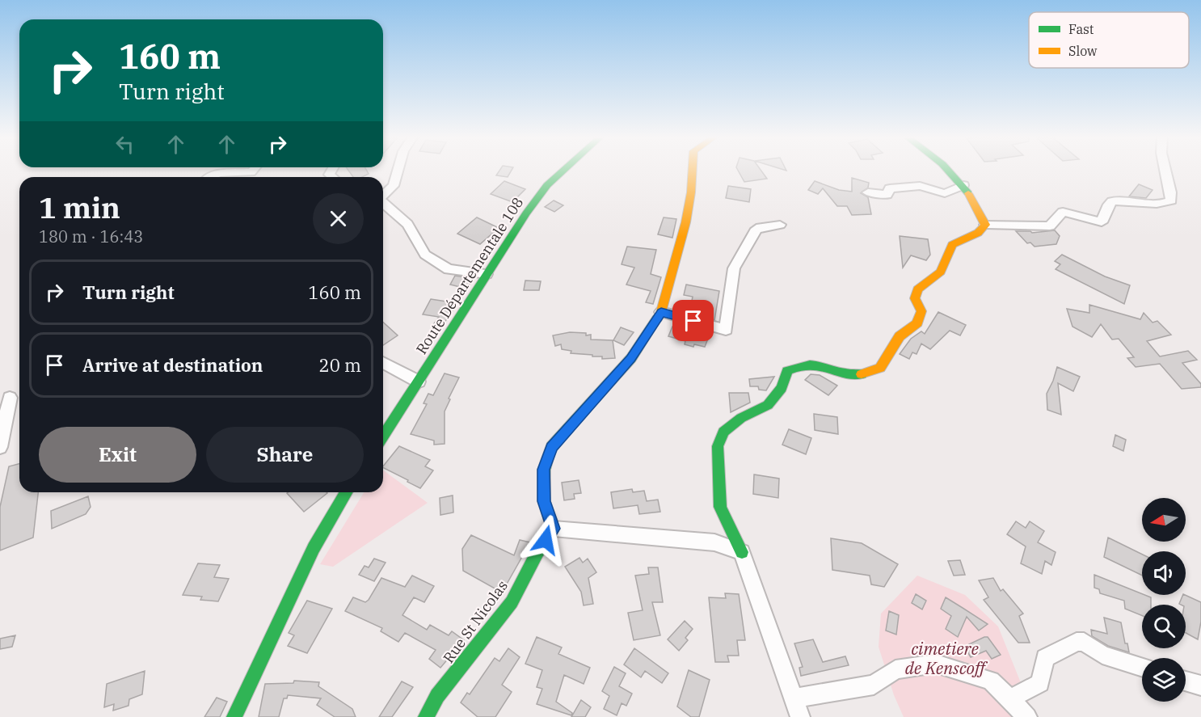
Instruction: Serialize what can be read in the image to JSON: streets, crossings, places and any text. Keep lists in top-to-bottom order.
{
  "streets": {
    "street": ["Route Départementale 108", "Rue St Nicolas"]
  },
  "parks": ["cimetiere de Kenscoff"],
  "legend": ["Fast", "Slow"],
  "north": "left",
  "page": {
    "turn": ["160 m", "Turn right"],
    "heading": ["1 min", "180 m · 16:43"],
    "list": [
      {
        "name": "Turn right",
        "value": "160 m"
      },
      {
        "name": "Arrive at destination",
        "value": "20 m"
      }
    ],
    "buttons": ["Exit", "Share"]
  }
}
